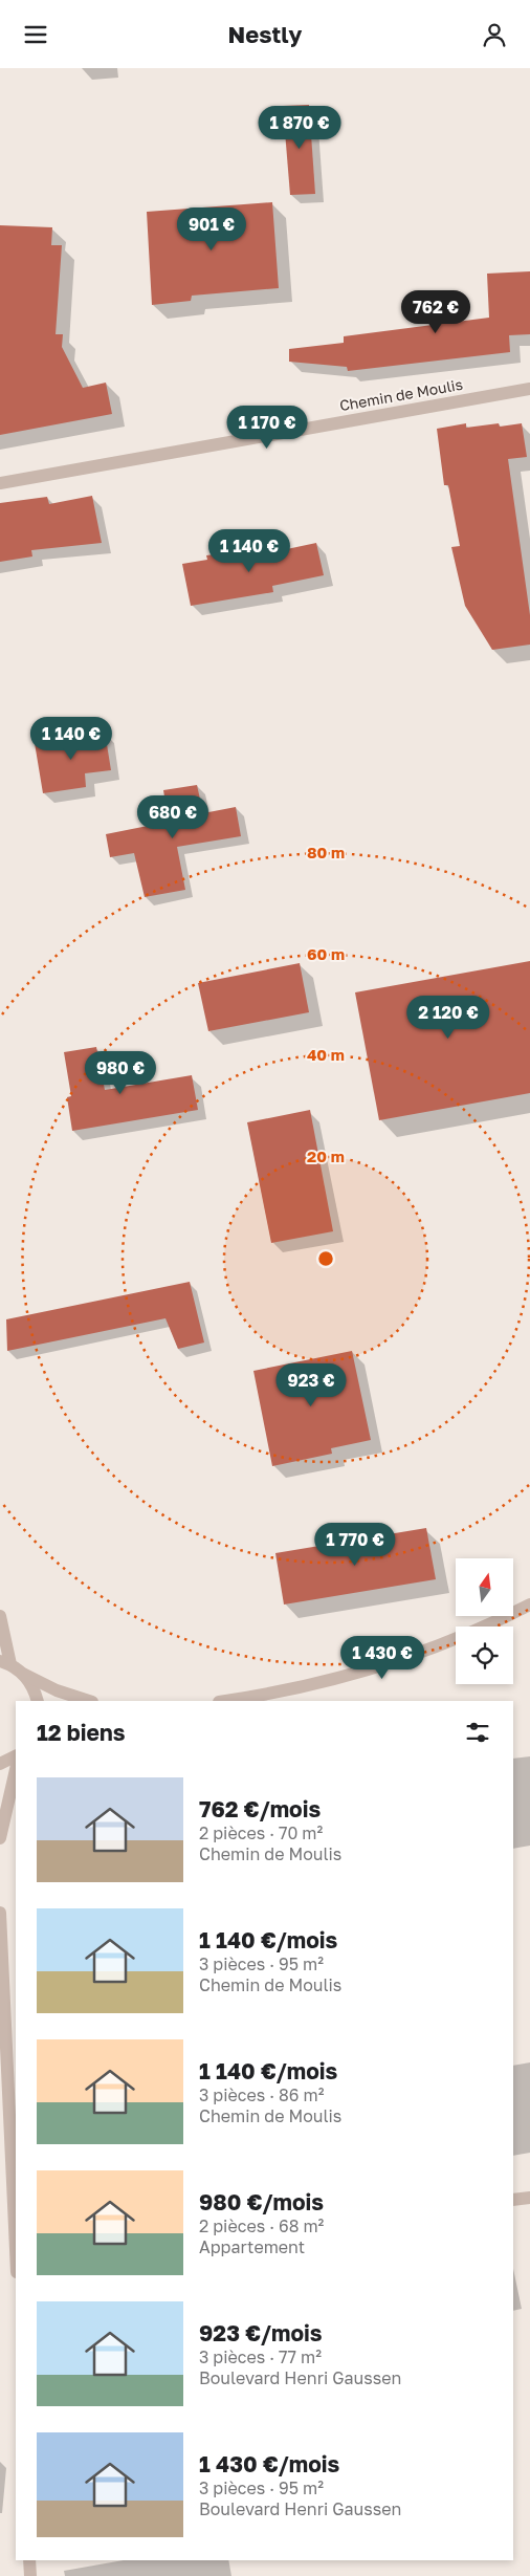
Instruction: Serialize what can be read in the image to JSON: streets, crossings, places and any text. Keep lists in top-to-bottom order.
{
  "streets": {
    "street": ["Chemin de Moulis"]
  },
  "north": "top",
  "page": {
    "header": "Nestly",
    "price": [
      "1 870 €",
      "901 €",
      "762 €",
      "1 170 €",
      "1 140 €",
      "1 140 €",
      "680 €",
      "2 120 €",
      "980 €",
      "923 €",
      "1 770 €",
      "1 430 €"
    ],
    "heading": "12 biens",
    "list": [
      {
        "name": "762 €/mois",
        "note": "2 pièces · 70 m² · Chemin de Moulis"
      },
      {
        "name": "1 140 €/mois",
        "note": "3 pièces · 95 m² · Chemin de Moulis"
      },
      {
        "name": "1 140 €/mois",
        "note": "3 pièces · 86 m² · Chemin de Moulis"
      },
      {
        "name": "980 €/mois",
        "note": "2 pièces · 68 m² · Appartement"
      },
      {
        "name": "923 €/mois",
        "note": "3 pièces · 77 m² · Boulevard Henri Gaussen"
      },
      {
        "name": "1 430 €/mois",
        "note": "3 pièces · 95 m² · Boulevard Henri Gaussen"
      }
    ]
  },
  "rings": [
    "80 m",
    "60 m",
    "40 m",
    "20 m"
  ]
}
